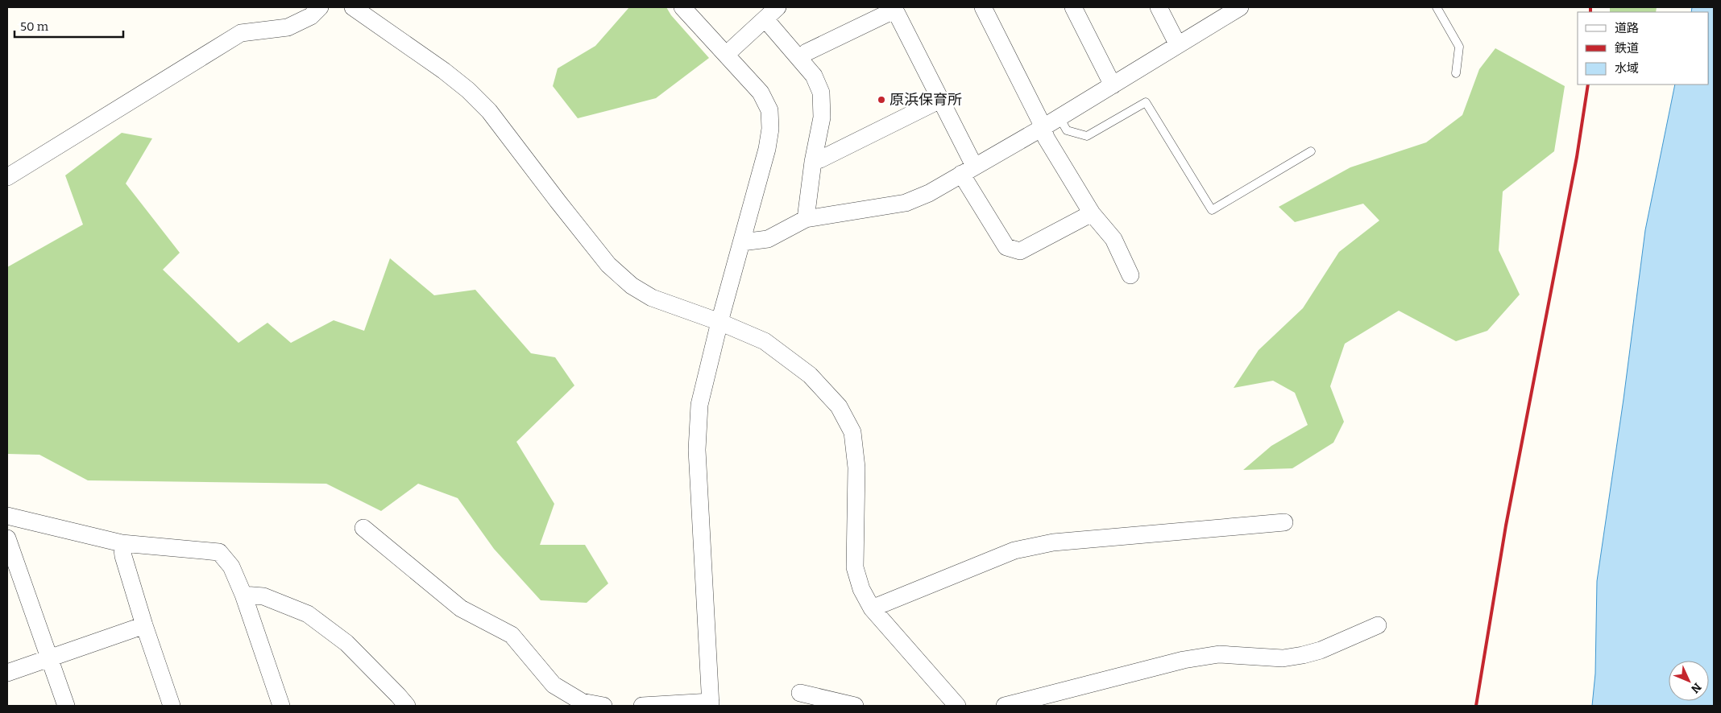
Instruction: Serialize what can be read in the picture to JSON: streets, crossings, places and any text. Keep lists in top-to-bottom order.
{
  "places": ["原浜保育所"],
  "legend": ["道路", "鉄道", "水域"],
  "scale_bar": "50 m",
  "north": "bottom right"
}
